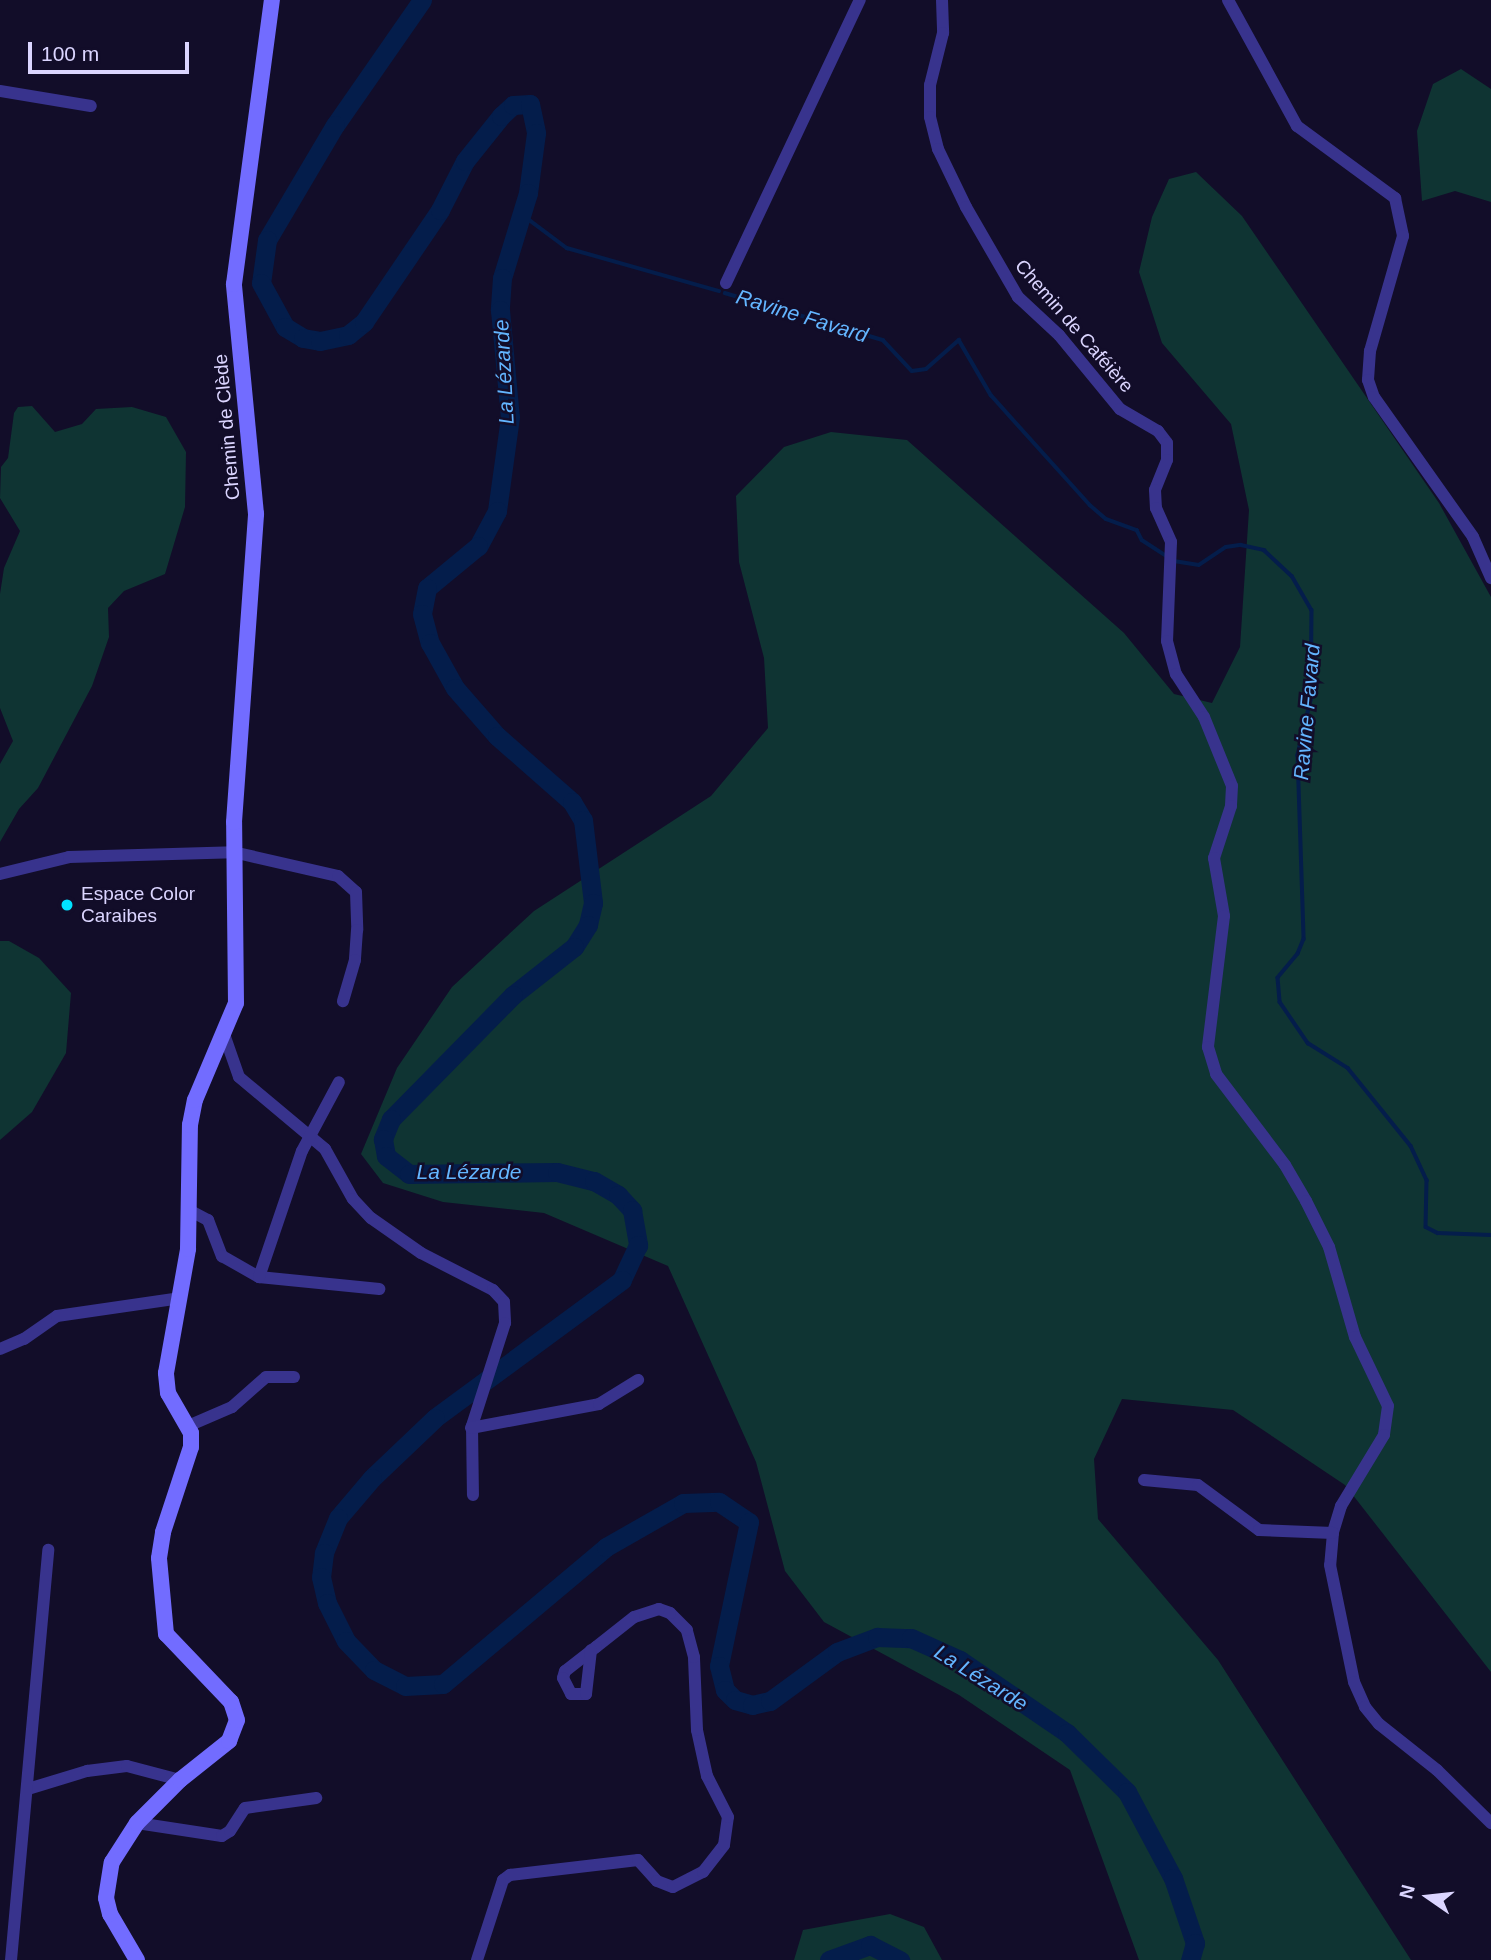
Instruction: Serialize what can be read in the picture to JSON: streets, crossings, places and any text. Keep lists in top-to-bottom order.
{
  "streets": {
    "main road": ["Chemin de Clède"],
    "street": ["Chemin de Caféière"]
  },
  "water": ["Ravine Favard", "La Lézarde"],
  "places": ["Espace Color Caraibes"],
  "scale_bar": "100 m",
  "north": "left"
}
